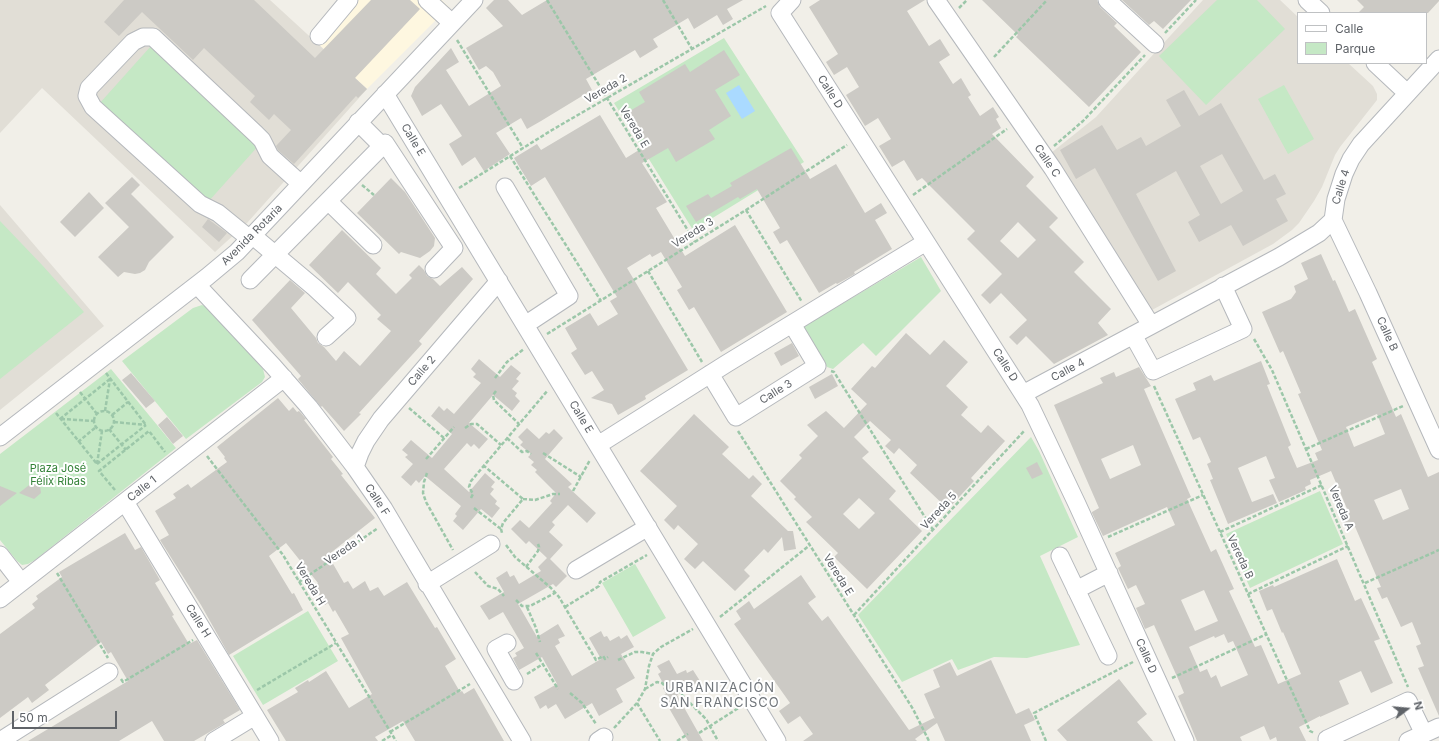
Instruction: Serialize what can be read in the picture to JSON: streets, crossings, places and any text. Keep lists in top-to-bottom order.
{
  "streets": {
    "street": [
      "Calle D",
      "Calle E",
      "Calle C",
      "Calle 4",
      "Avenida Rotaria",
      "Calle B",
      "Calle 2",
      "Calle 3",
      "Calle 1",
      "Calle F",
      "Calle H"
    ],
    "path": [
      "Vereda 2",
      "Vereda E",
      "Vereda 3",
      "Vereda A",
      "Vereda 5",
      "Vereda 1",
      "Vereda B",
      "Vereda H"
    ]
  },
  "crossings": [
    ["Vereda 2", "Calle D"],
    ["Vereda 2", "Vereda E"],
    ["Vereda 2", "Calle E"],
    ["Calle D", "Calle 4"],
    ["Calle D", "Vereda 3"],
    ["Calle D", "Vereda 5"],
    ["Vereda E", "Vereda 3"],
    ["Vereda E", "Calle 3"],
    ["Vereda E", "Vereda 5"],
    ["Calle E", "Vereda 3"],
    ["Calle E", "Avenida Rotaria"],
    ["Calle E", "Calle 2"],
    ["Calle C", "Calle 4"],
    ["Calle 4", "Calle B"],
    ["Avenida Rotaria", "Calle F"],
    ["Calle 2", "Calle F"],
    ["Calle 1", "Calle F"],
    ["Calle 1", "Vereda H"],
    ["Calle 1", "Calle H"],
    ["Calle F", "Vereda 1"],
    ["Vereda 1", "Vereda H"]
  ],
  "districts": ["URBANIZACIÓN SAN FRANCISCO"],
  "parks": ["Plaza José Félix Ribas"],
  "legend": ["Calle", "Parque"],
  "scale_bar": "50 m",
  "north": "right"
}
